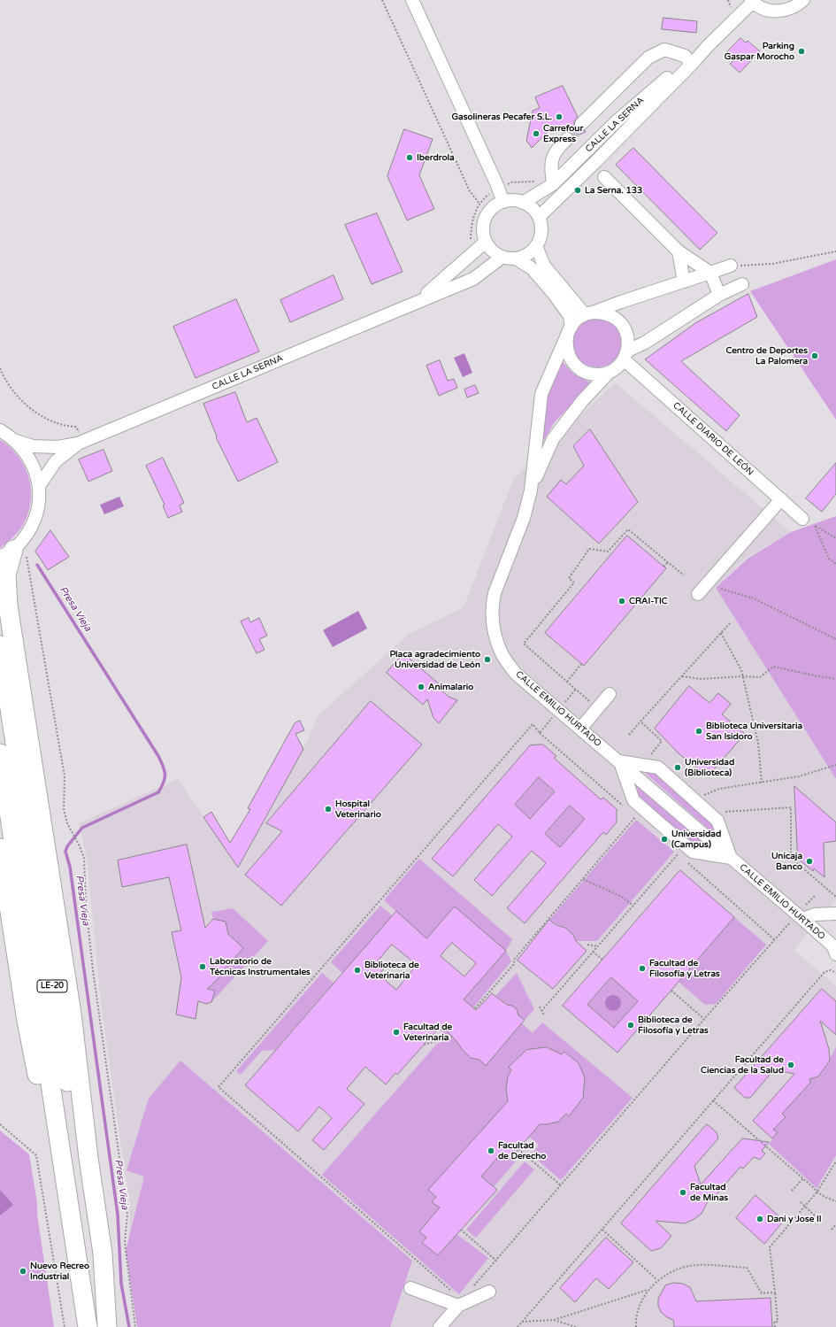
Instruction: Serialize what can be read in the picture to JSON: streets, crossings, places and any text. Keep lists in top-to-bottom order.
{
  "streets": {
    "highway": ["LE-20"],
    "street": ["CALLE LA SERNA", "CALLE DIARIO DE LEÓN", "CALLE EMILIO HURTADO"]
  },
  "crossings": [
    ["CALLE DIARIO DE LEÓN", "CALLE EMILIO HURTADO"]
  ],
  "water": ["Presa Vieja"],
  "places": [
    "Parking Gaspar Morocho",
    "Gasolineras Pecafer S.L.",
    "Carrefour Express",
    "Iberdrola",
    "La Serna. 133",
    "Centro de Deportes La Palomera",
    "CRAI-TIC",
    "Placa agradecimiento Universidad de León",
    "Animalario",
    "Biblioteca Universitaria San Isidoro",
    "Universidad (Biblioteca)",
    "Hospital Veterinario",
    "Universidad (Campus)",
    "Unicaja Banco",
    "Laboratorio de Técnicas Instrumentales",
    "Facultad de Filosofía y Letras",
    "Biblioteca de Veterinaria",
    "Biblioteca de Filosofía y Letras",
    "Facultad de Veterinaria",
    "Facultad de Ciencias de la Salud",
    "Facultad de Derecho",
    "Facultad de Minas",
    "Dani y Jose II",
    "Nuevo Recreo Industrial"
  ]
}
